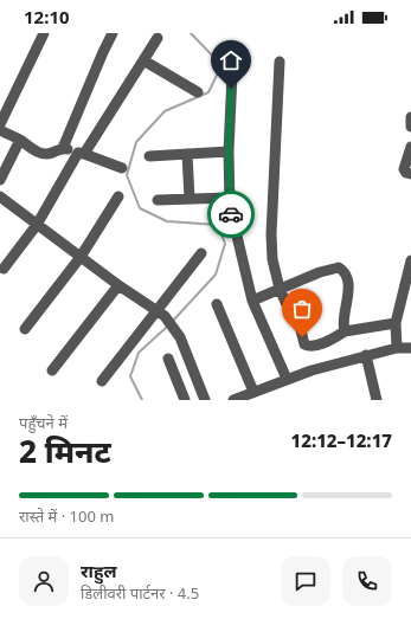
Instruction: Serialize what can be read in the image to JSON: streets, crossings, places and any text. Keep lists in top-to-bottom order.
{
  "page": {
    "status": "12:10",
    "heading": ["2 मिनट", "पहुँचने में", "12:12–12:17"],
    "panel": ["राहुल", "डिलीवरी पार्टनर · 4.5"],
    "bar": "रास्ते में · 100 m"
  }
}
